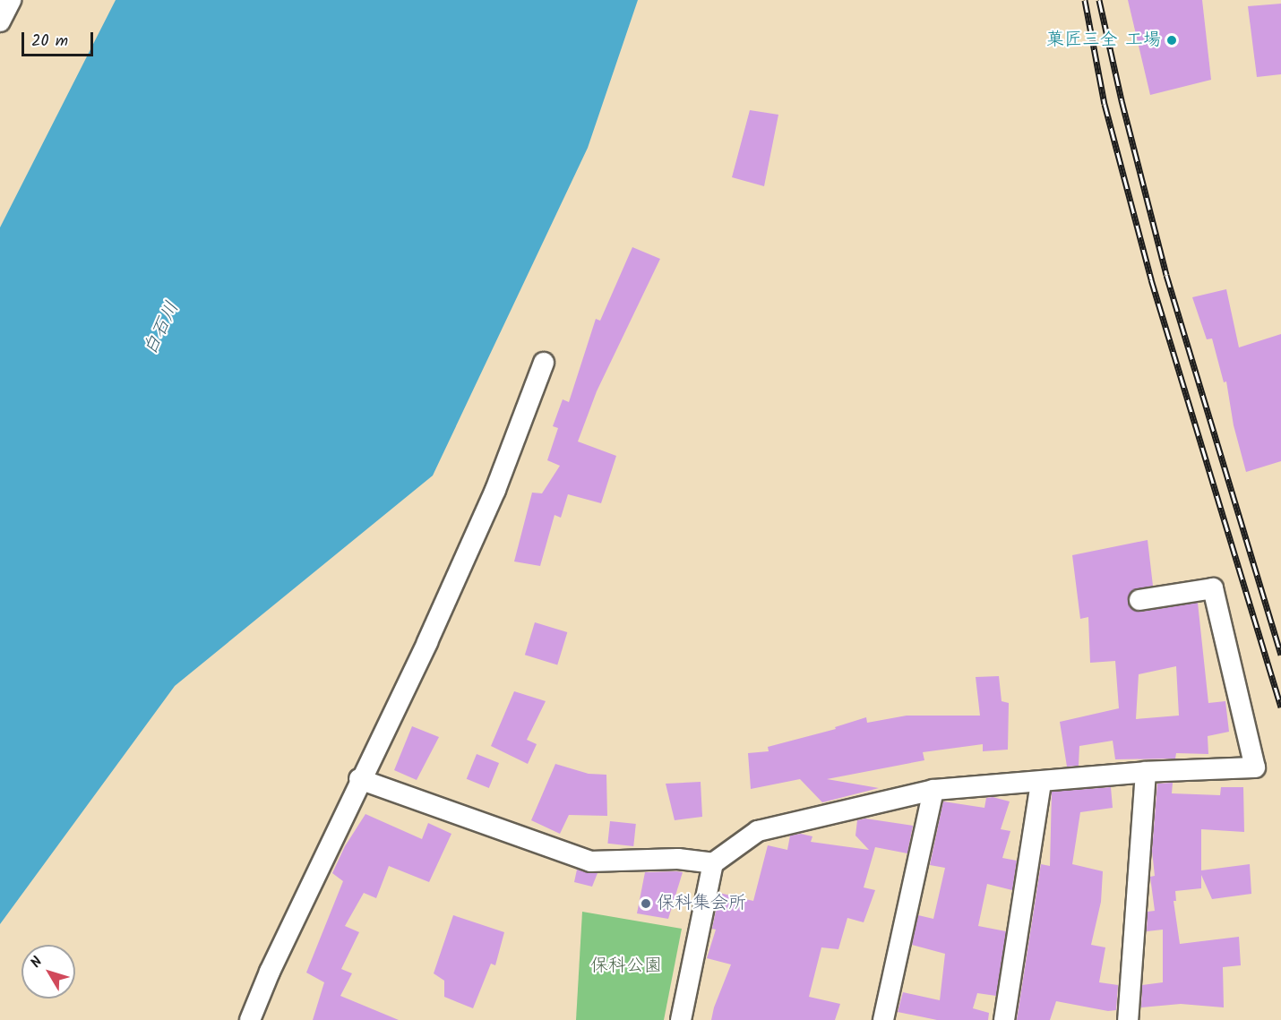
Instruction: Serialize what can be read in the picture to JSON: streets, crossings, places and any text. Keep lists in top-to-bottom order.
{
  "water": ["白石川"],
  "parks": ["保科公園"],
  "places": ["菓匠三全 工場", "保科集会所"],
  "scale_bar": "20 m",
  "north": "top left"
}
